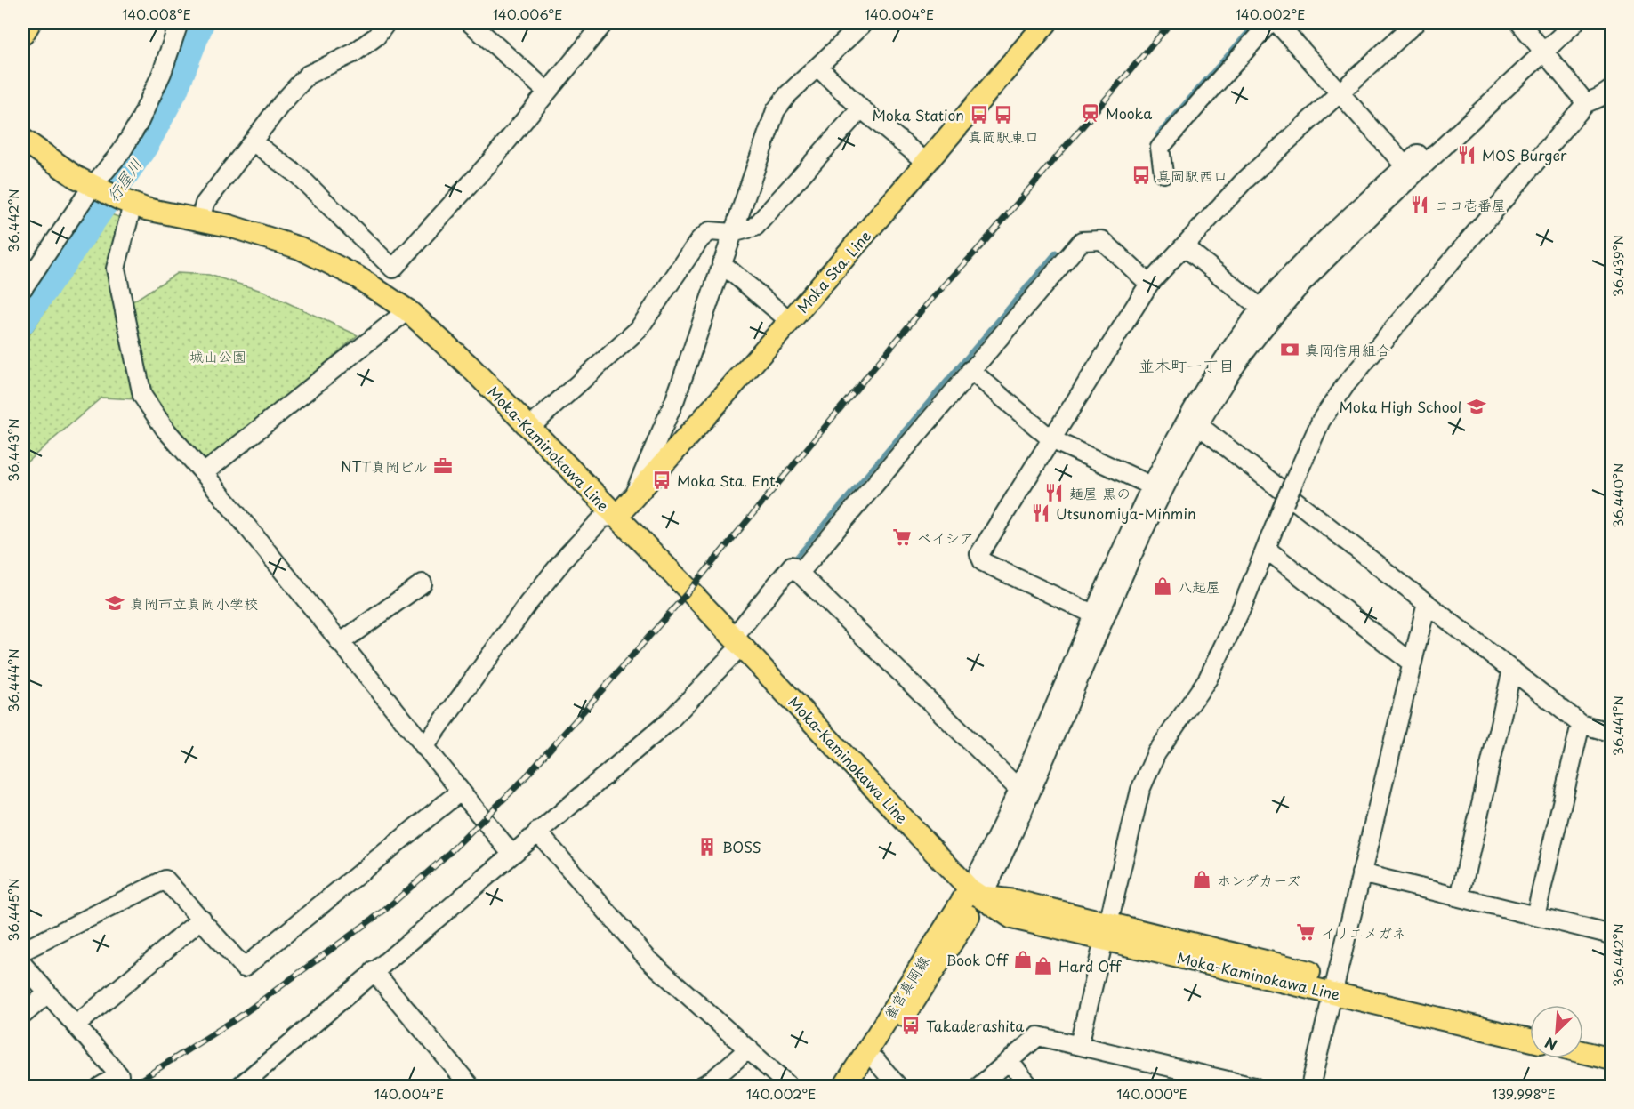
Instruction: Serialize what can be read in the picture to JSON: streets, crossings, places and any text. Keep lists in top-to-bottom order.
{
  "streets": {
    "main road": ["Moka Sta. Line", "Moka-Kaminokawa Line", "雀宮真岡線"]
  },
  "crossings": [
    ["Moka Sta. Line", "Moka-Kaminokawa Line"],
    ["Moka-Kaminokawa Line", "雀宮真岡線"]
  ],
  "districts": ["並木町一丁目"],
  "water": ["行屋川"],
  "parks": ["城山公園"],
  "places": {
    "station": ["Mooka"],
    "bus stop": [
      "Moka Station",
      "真岡駅東口",
      "真岡駅西口",
      "Moka Sta. Ent.",
      "Takaderashita"
    ],
    "restaurant": [
      "MOS Burger",
      "ココ壱番屋",
      "麺屋 黒の",
      "Utsunomiya-Minmin"
    ],
    "bank": ["真岡信用組合"],
    "school or university": ["Moka High School", "真岡市立真岡小学校"],
    "office": ["NTT真岡ビル"],
    "supermarket": ["ベイシア", "イリエメガネ"],
    "shop": [
      "八起屋",
      "ホンダカーズ",
      "Book Off",
      "Hard Off"
    ],
    "building": ["BOSS"]
  },
  "north": "bottom left",
  "coordinates": [
    "140.008°E",
    "140.006°E",
    "140.004°E",
    "140.002°E",
    "36.442°N",
    "36.439°N",
    "36.443°N",
    "36.440°N",
    "36.444°N",
    "36.441°N",
    "36.445°N",
    "140.000°E",
    "139.998°E"
  ]
}
